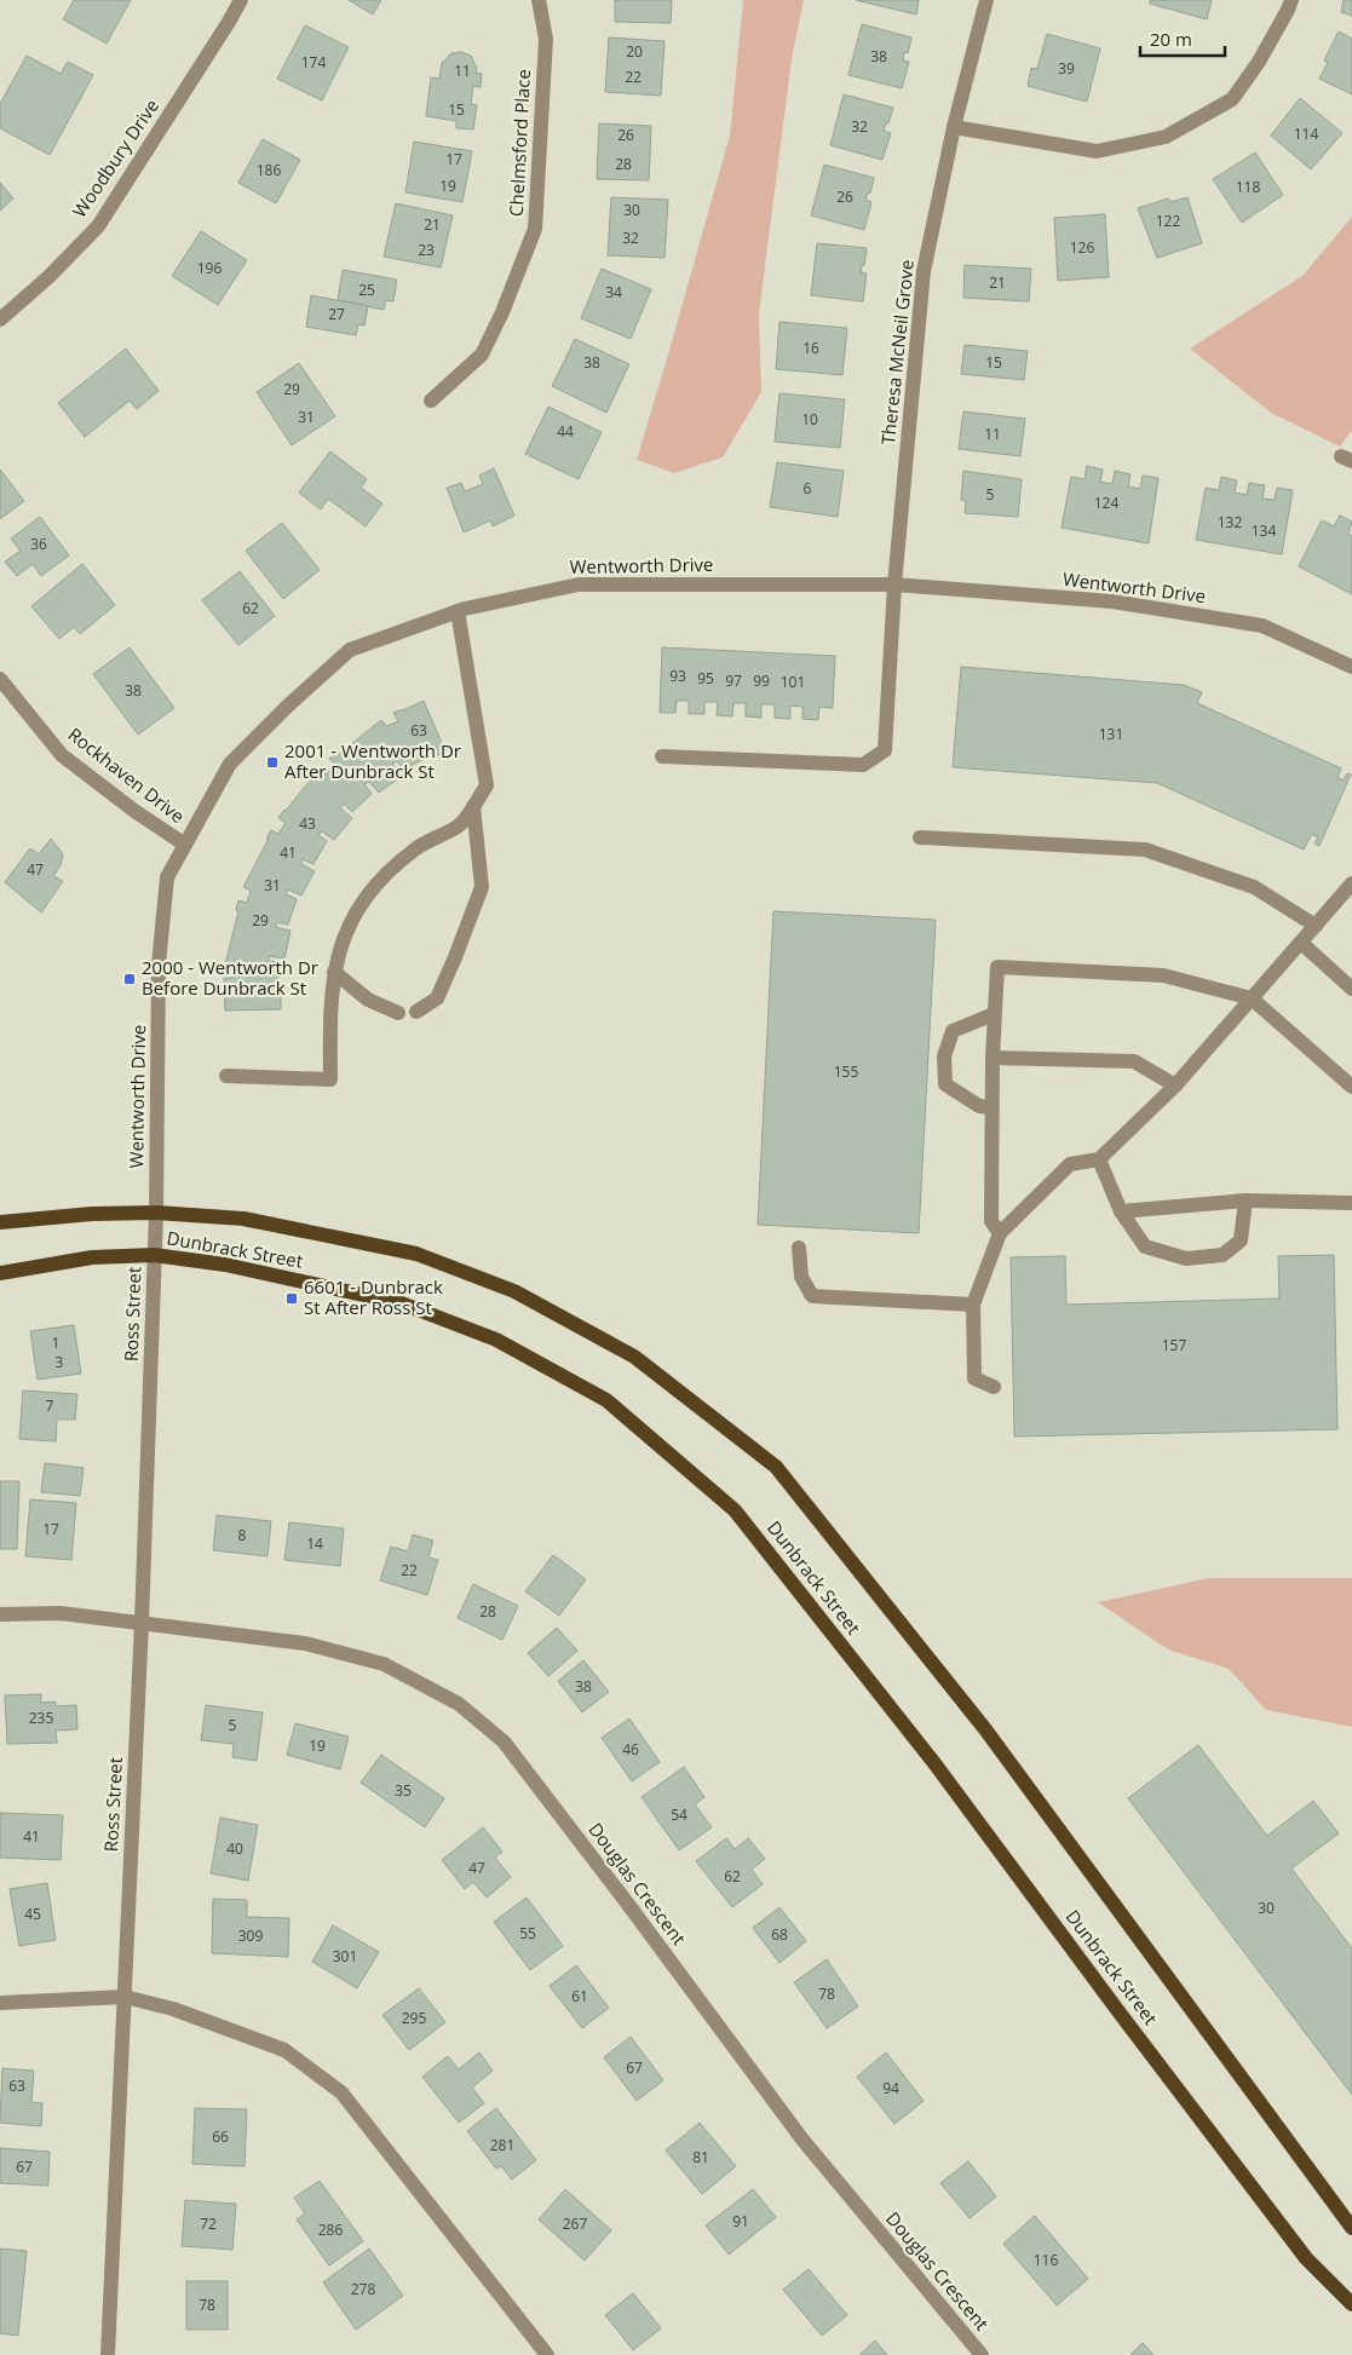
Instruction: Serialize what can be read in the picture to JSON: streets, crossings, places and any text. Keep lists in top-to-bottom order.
{
  "streets": {
    "main road": ["Dunbrack Street"],
    "street": [
      "Chelmsford Place",
      "Woodbury Drive",
      "Theresa McNeil Grove",
      "Wentworth Drive",
      "Rockhaven Drive",
      "Ross Street",
      "Douglas Crescent"
    ]
  },
  "crossings": [
    ["Theresa McNeil Grove", "Wentworth Drive"],
    ["Wentworth Drive", "Rockhaven Drive"],
    ["Wentworth Drive", "Dunbrack Street"],
    ["Wentworth Drive", "Ross Street"],
    ["Dunbrack Street", "Ross Street"],
    ["Ross Street", "Douglas Crescent"]
  ],
  "places": {
    "transit": ["2001 - Wentworth Dr After Dunbrack St", "2000 - Wentworth Dr Before Dunbrack St", "6601 - Dunbrack St After Ross St"]
  },
  "house_numbers": [
    "20",
    "38",
    "174",
    "39",
    "11",
    "22",
    "15",
    "32",
    "114",
    "26",
    "17",
    "28",
    "186",
    "19",
    "118",
    "26",
    "30",
    "122",
    "21",
    "32",
    "126",
    "23",
    "196",
    "21",
    "25",
    "34",
    "27",
    "16",
    "38",
    "15",
    "29",
    "31",
    "10",
    "44",
    "11",
    "6",
    "5",
    "124",
    "132",
    "134",
    "36",
    "62",
    "93",
    "95",
    "97",
    "99",
    "101",
    "38",
    "63",
    "131",
    "43",
    "41",
    "47",
    "31",
    "29",
    "155",
    "1",
    "157",
    "3",
    "7",
    "17",
    "8",
    "14",
    "22",
    "28",
    "38",
    "235",
    "5",
    "19",
    "46",
    "35",
    "54",
    "41",
    "40",
    "47",
    "62",
    "30",
    "45",
    "55",
    "68",
    "309",
    "301",
    "78",
    "61",
    "295",
    "67",
    "63",
    "94",
    "66",
    "281",
    "81",
    "67",
    "91",
    "72",
    "267",
    "286",
    "116",
    "278",
    "78"
  ],
  "scale_bar": "20 m"
}
